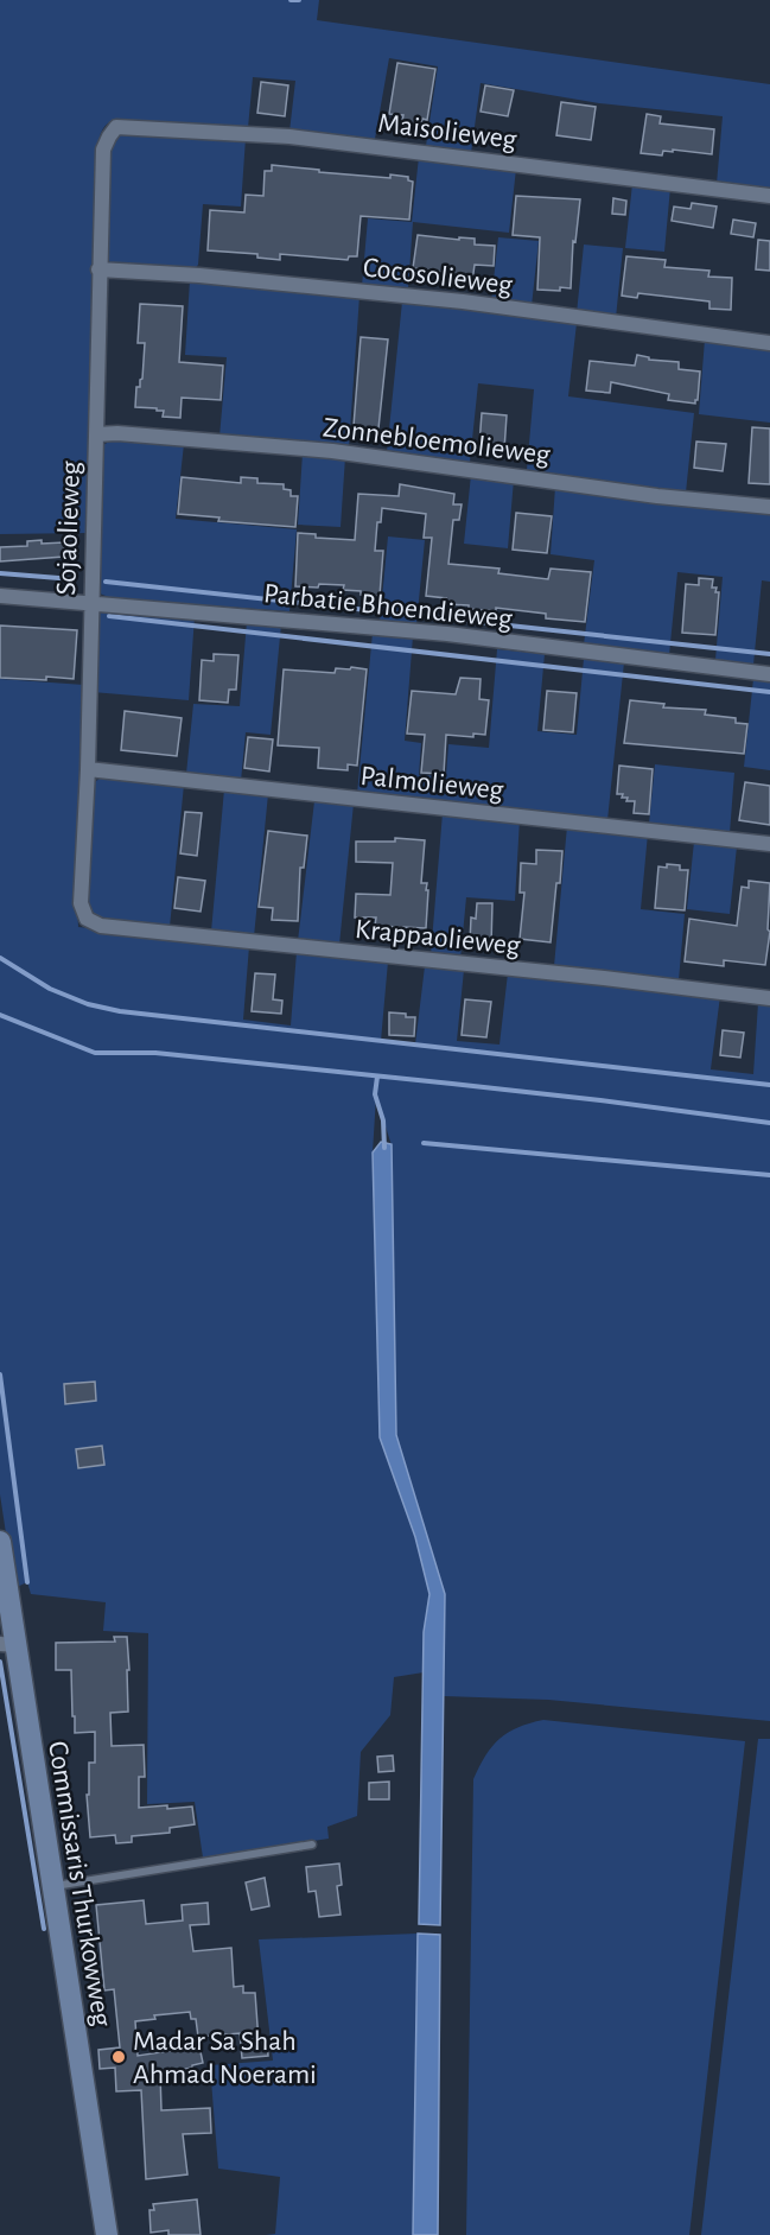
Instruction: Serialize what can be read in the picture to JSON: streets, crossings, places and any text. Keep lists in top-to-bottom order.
{
  "streets": {
    "main road": ["Commissaris Thurkowweg"],
    "street": [
      "Maisolieweg",
      "Cocosolieweg",
      "Zonnebloemolieweg",
      "Sojaolieweg",
      "Parbatie Bhoendieweg",
      "Palmolieweg",
      "Krappaolieweg"
    ]
  },
  "crossings": [
    ["Maisolieweg", "Sojaolieweg"],
    ["Cocosolieweg", "Sojaolieweg"],
    ["Zonnebloemolieweg", "Sojaolieweg"],
    ["Sojaolieweg", "Parbatie Bhoendieweg"],
    ["Sojaolieweg", "Palmolieweg"],
    ["Sojaolieweg", "Krappaolieweg"]
  ],
  "places": ["Madar Sa Shah Ahmad Noerami"]
}
